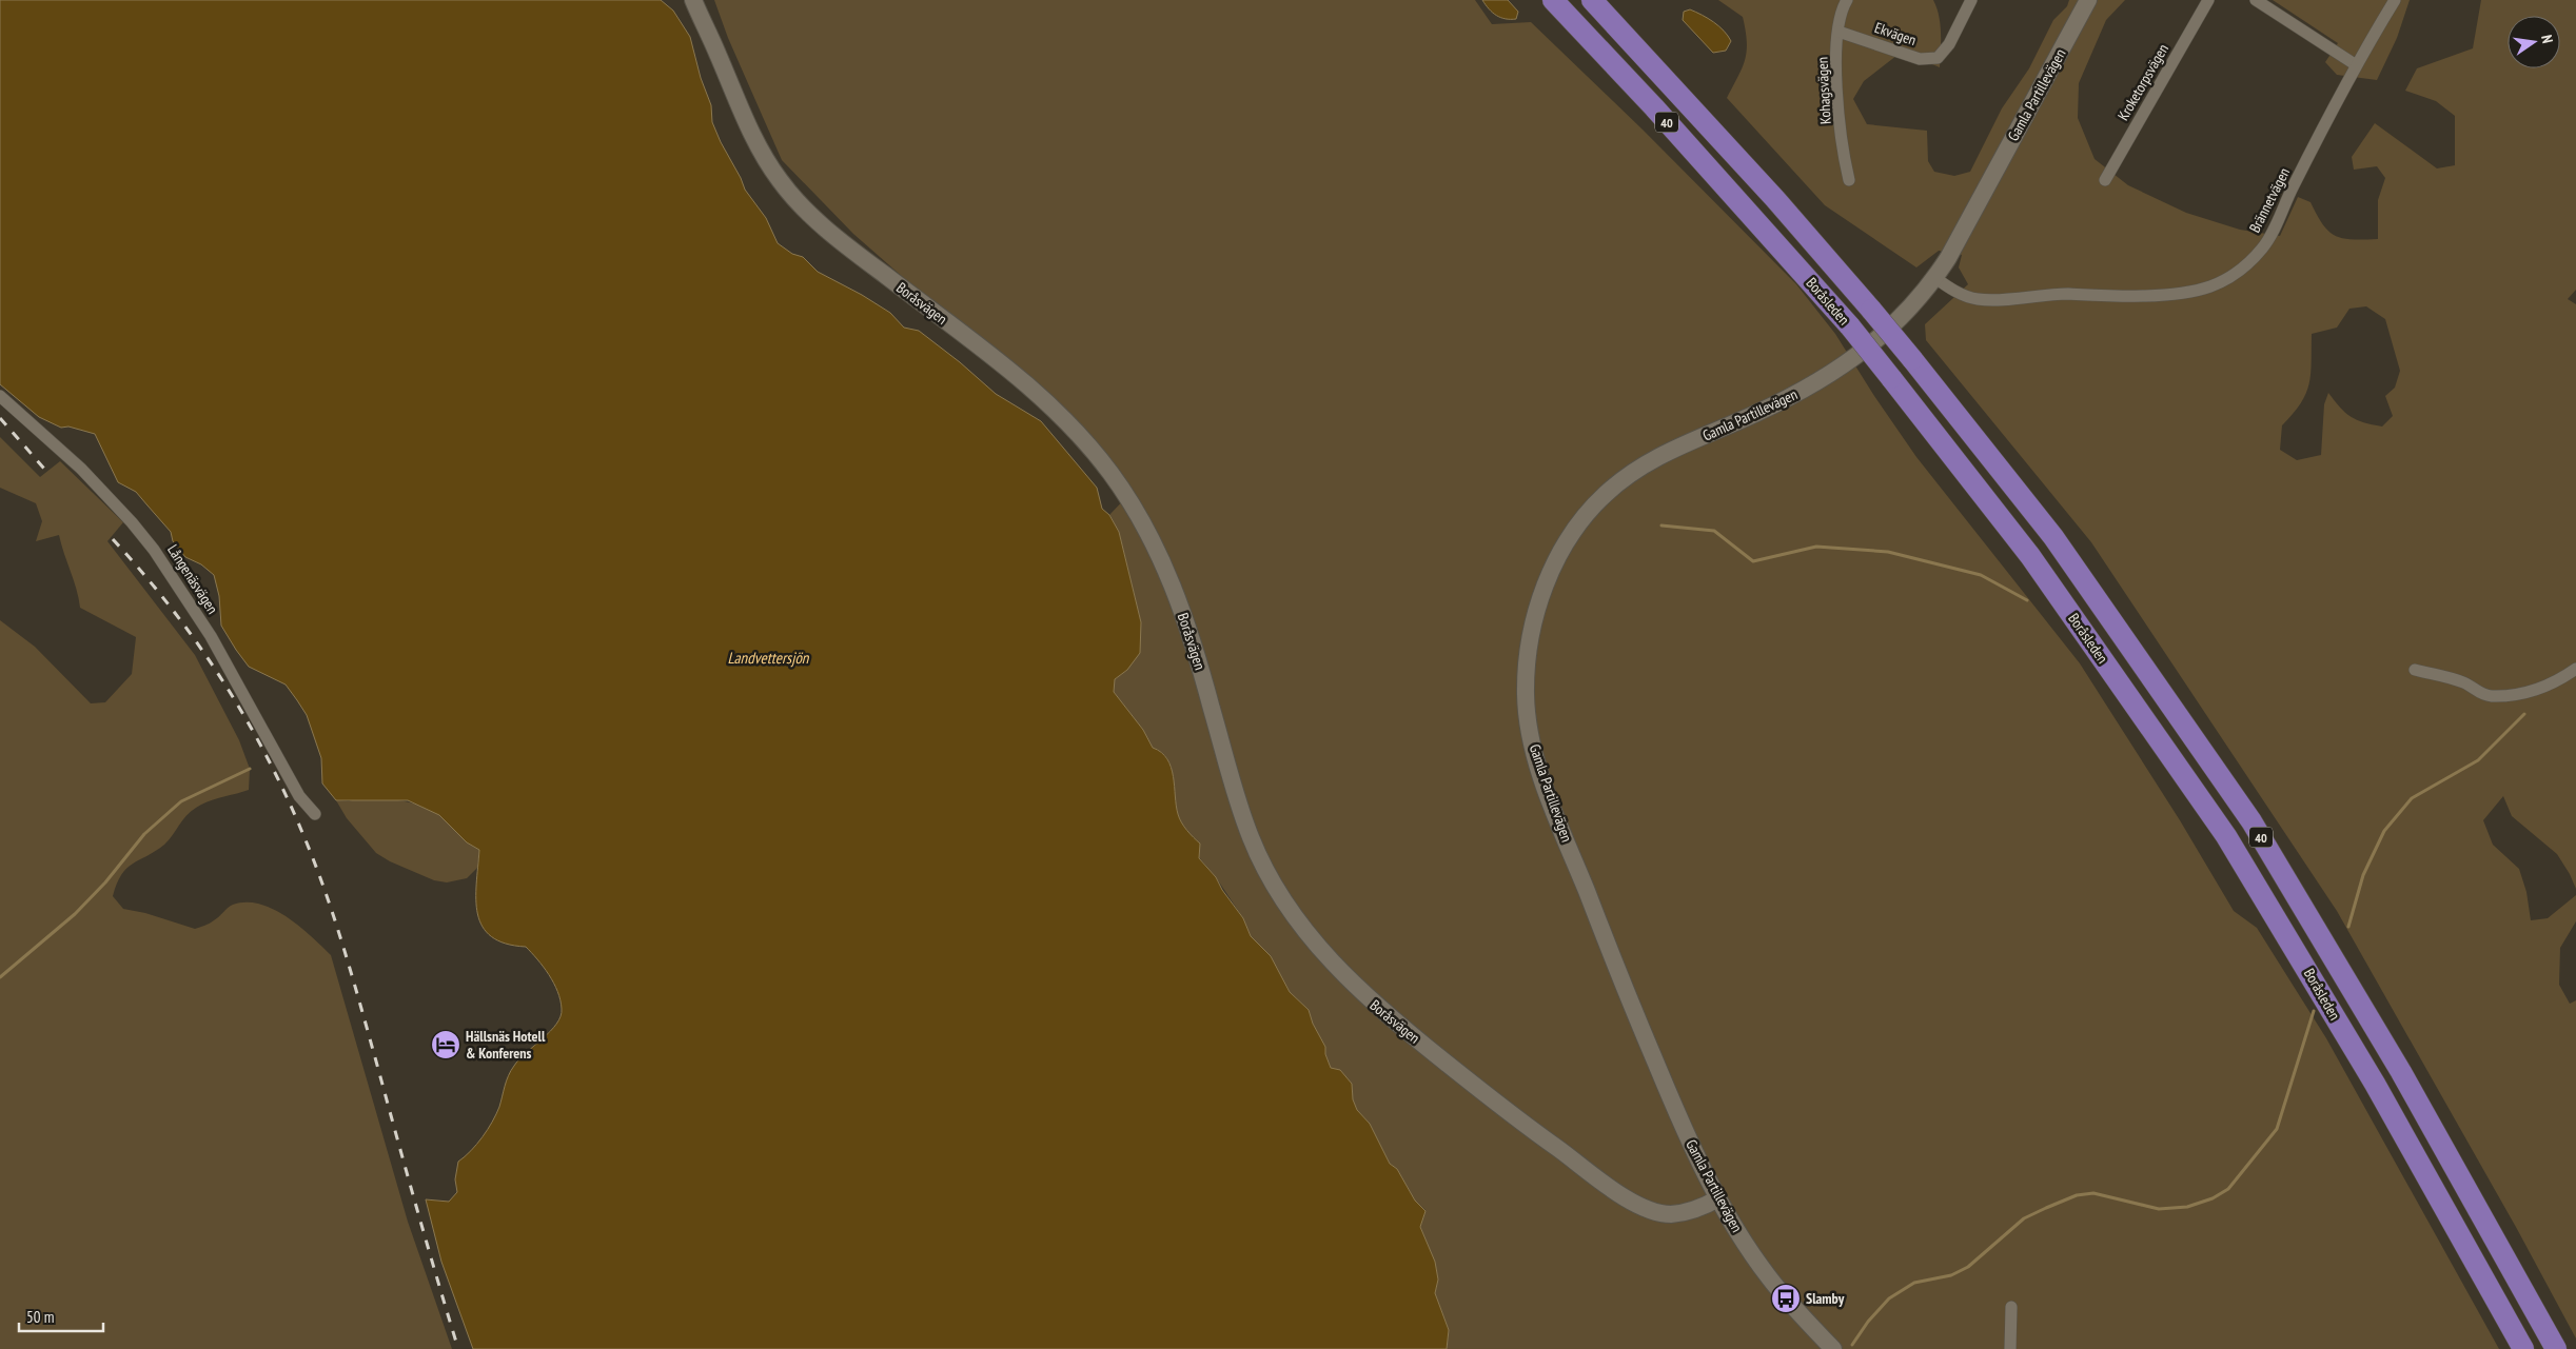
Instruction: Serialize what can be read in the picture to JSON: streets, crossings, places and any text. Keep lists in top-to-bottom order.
{
  "streets": {
    "highway": ["40", "Boråsleden"],
    "street": [
      "Ekvägen",
      "Kroketorpsvägen",
      "Kohagsvägen",
      "Gamla Partillevägen",
      "Brännetvägen",
      "Boråsvägen",
      "Långenäsvägen"
    ]
  },
  "crossings": [
    ["Ekvägen", "Kohagsvägen"],
    ["Gamla Partillevägen", "Brännetvägen"],
    ["Gamla Partillevägen", "Boråsvägen"]
  ],
  "water": ["Landvettersjön"],
  "places": {
    "hotel": ["Hällsnäs Hotell & Konferens"],
    "bus stop": ["Slamby"]
  },
  "scale_bar": "50 m",
  "north": "right"
}
